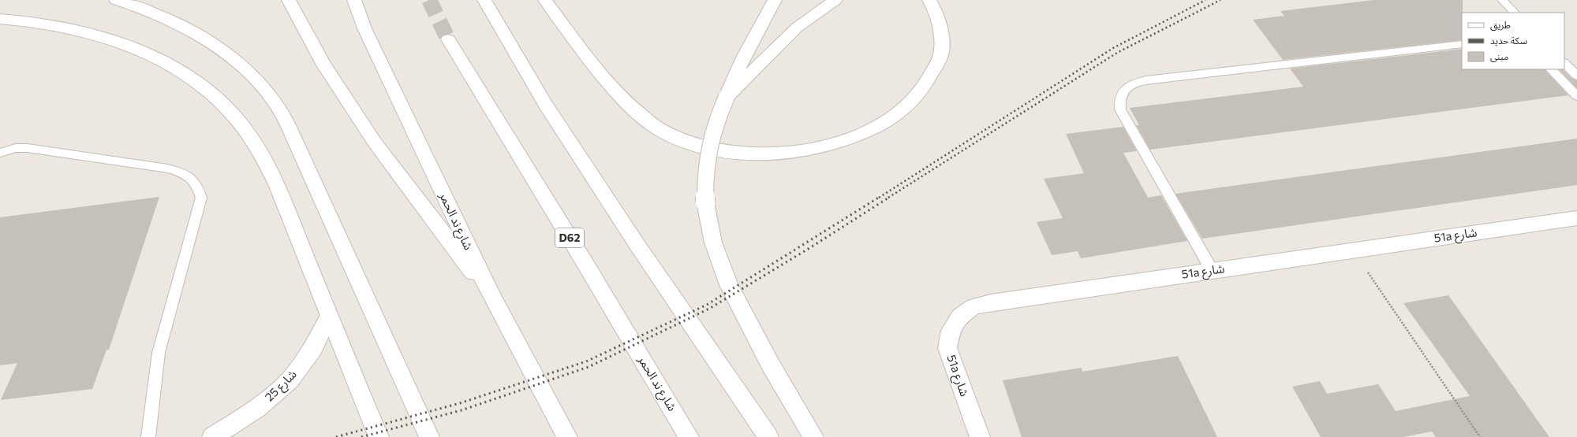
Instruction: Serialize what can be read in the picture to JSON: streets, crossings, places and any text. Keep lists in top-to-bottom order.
{
  "streets": {
    "main road": [
      "شارع ند الحمر",
      "51a شارع",
      "D62",
      "شارع 25"
    ]
  },
  "legend": ["طريق", "سكة حديد", "مبنى"]
}
